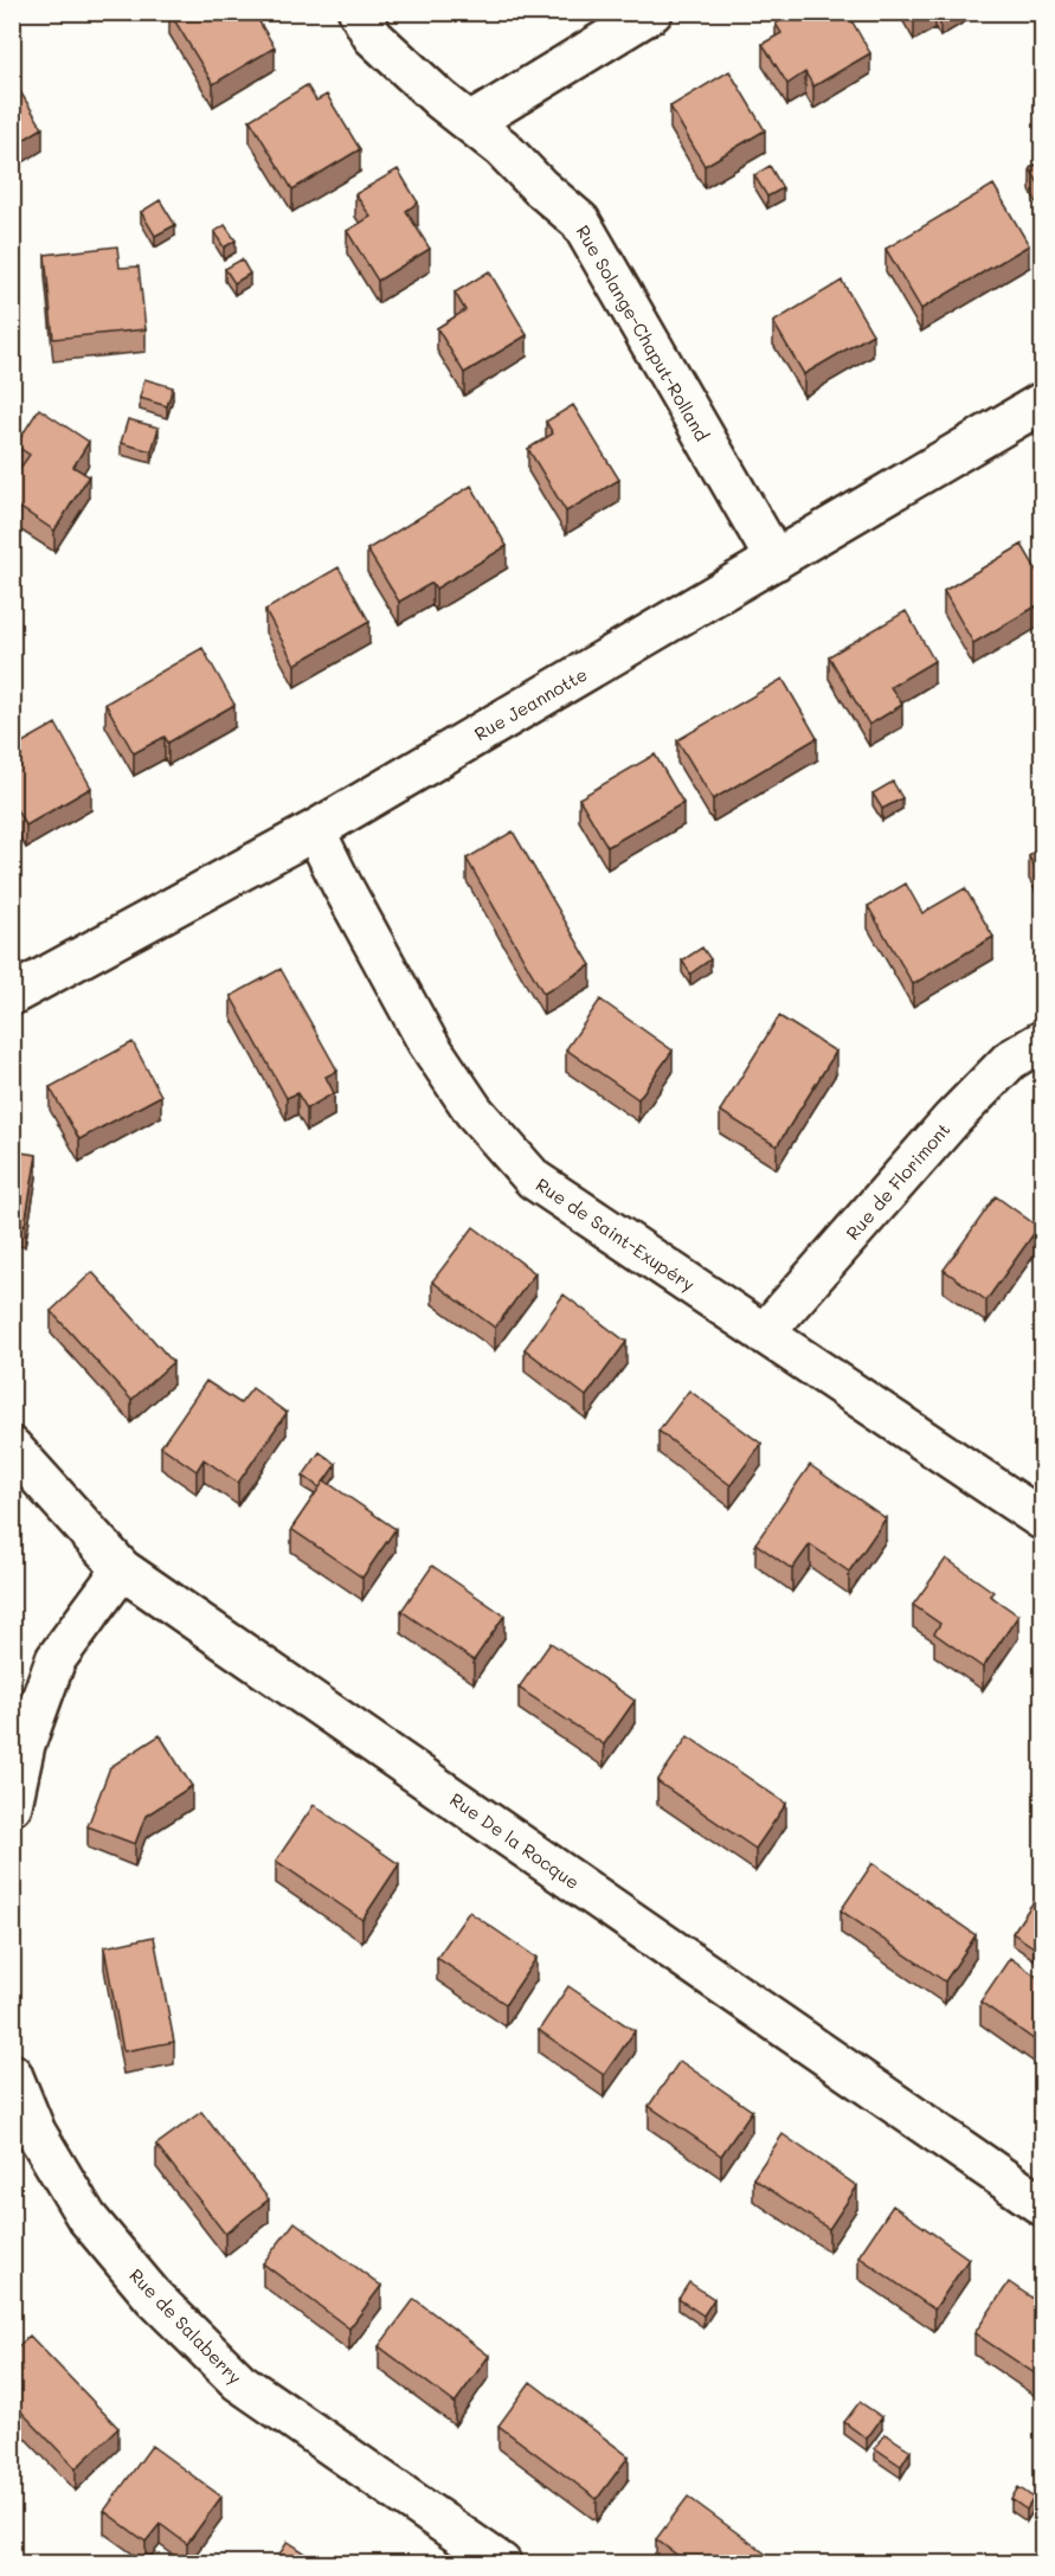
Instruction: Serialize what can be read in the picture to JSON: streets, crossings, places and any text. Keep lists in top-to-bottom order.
{
  "streets": {
    "street": [
      "Rue Solange-Chaput-Rolland",
      "Rue Jeannotte",
      "Rue de Florimont",
      "Rue de Saint-Exupéry",
      "Rue De la Rocque",
      "Rue de Salaberry"
    ]
  },
  "crossings": [
    ["Rue Solange-Chaput-Rolland", "Rue Jeannotte"],
    ["Rue Jeannotte", "Rue de Saint-Exupéry"],
    ["Rue de Florimont", "Rue de Saint-Exupéry"]
  ]
}
